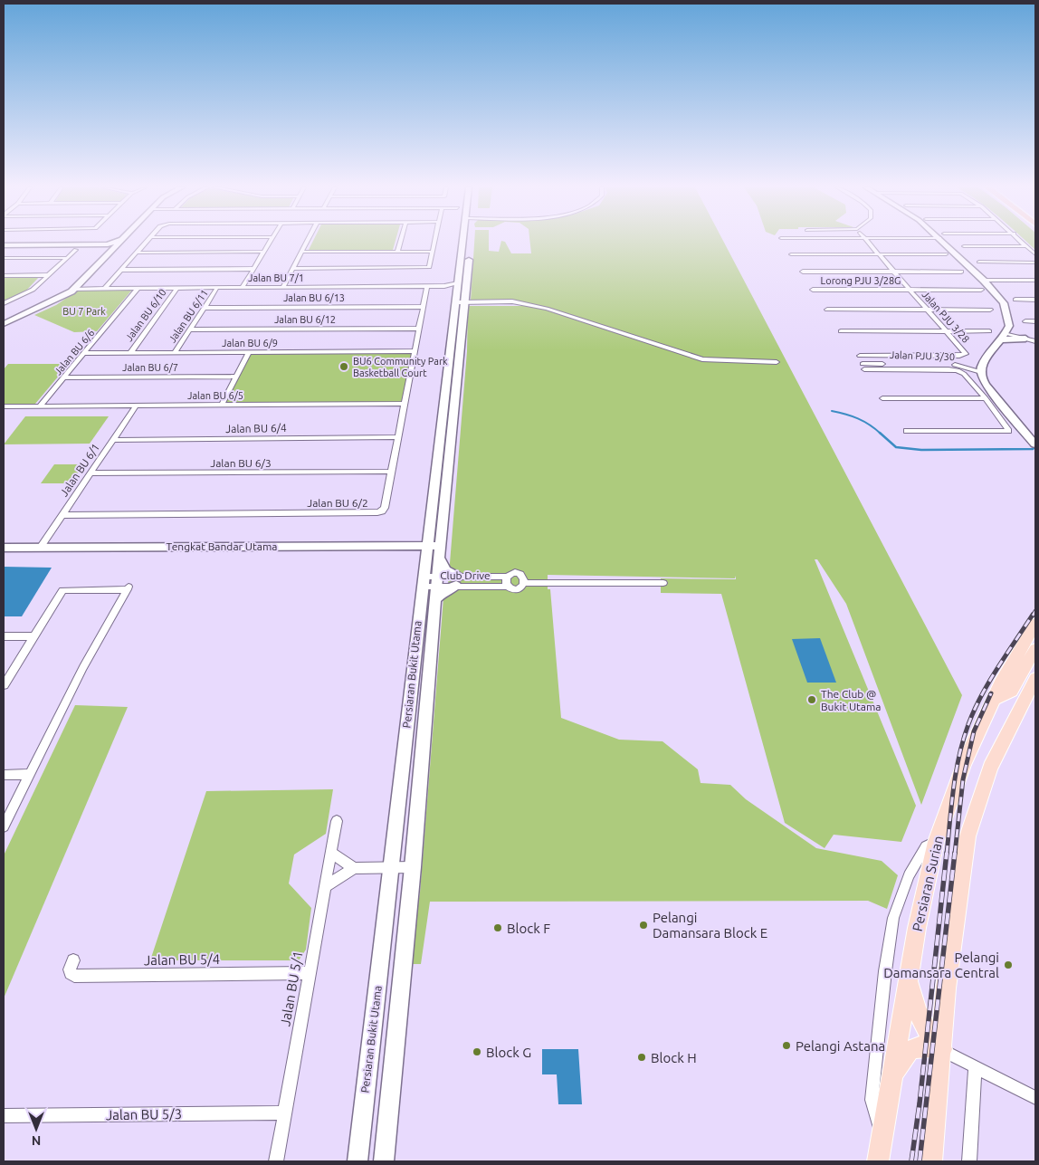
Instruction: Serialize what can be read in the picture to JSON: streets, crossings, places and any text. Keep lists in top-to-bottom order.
{
  "streets": {
    "main road": ["Persiaran Surian"],
    "street": [
      "Jalan BU 7/1",
      "Lorong PJU 3/28G",
      "Jalan BU 6/13",
      "Jalan BU 6/10",
      "Jalan BU 6/11",
      "Jalan PJU 3/28",
      "Jalan BU 6/12",
      "Jalan BU 6/9",
      "Jalan BU 6/6",
      "Jalan PJU 3/30",
      "Jalan BU 6/7",
      "Jalan BU 6/5",
      "Jalan BU 6/4",
      "Jalan BU 6/3",
      "Jalan BU 6/1",
      "Jalan BU 6/2",
      "Tengkat Bandar Utama",
      "Club Drive",
      "Persiaran Bukit Utama",
      "Jalan BU 5/4",
      "Jalan BU 5/1",
      "Jalan BU 5/3"
    ]
  },
  "crossings": [
    ["Jalan BU 7/1", "Jalan BU 6/10"],
    ["Jalan BU 7/1", "Jalan BU 6/6"],
    ["Jalan BU 7/1", "Jalan BU 6/2"],
    ["Jalan BU 7/1", "Persiaran Bukit Utama"],
    ["Lorong PJU 3/28G", "Jalan PJU 3/28"],
    ["Jalan BU 6/13", "Jalan BU 6/11"],
    ["Jalan BU 6/13", "Jalan BU 6/2"],
    ["Jalan BU 6/10", "Jalan BU 6/9"],
    ["Jalan BU 6/11", "Jalan BU 6/12"],
    ["Jalan BU 6/11", "Jalan BU 6/9"],
    ["Jalan BU 6/12", "Jalan BU 6/2"],
    ["Jalan BU 6/9", "Jalan BU 6/6"],
    ["Jalan BU 6/9", "Jalan BU 6/2"],
    ["Jalan BU 6/6", "Jalan BU 6/7"],
    ["Jalan BU 6/6", "Jalan BU 6/5"],
    ["Jalan BU 6/5", "Jalan BU 6/1"],
    ["Jalan BU 6/5", "Jalan BU 6/2"],
    ["Jalan BU 6/4", "Jalan BU 6/1"],
    ["Jalan BU 6/4", "Jalan BU 6/2"],
    ["Jalan BU 6/3", "Jalan BU 6/1"],
    ["Jalan BU 6/3", "Jalan BU 6/2"],
    ["Jalan BU 6/1", "Jalan BU 6/2"],
    ["Jalan BU 6/1", "Tengkat Bandar Utama"],
    ["Tengkat Bandar Utama", "Persiaran Bukit Utama"],
    ["Club Drive", "Persiaran Bukit Utama"],
    ["Jalan BU 5/4", "Jalan BU 5/1"],
    ["Jalan BU 5/1", "Jalan BU 5/3"]
  ],
  "parks": ["BU 7 Park"],
  "places": [
    "BU6 Community Park Basketball Court",
    "The Club @ Bukit Utama",
    "Pelangi Damansara Block E",
    "Block F",
    "Pelangi Damansara Central",
    "Pelangi Astana",
    "Block G",
    "Block H"
  ],
  "north": "bottom"
}
